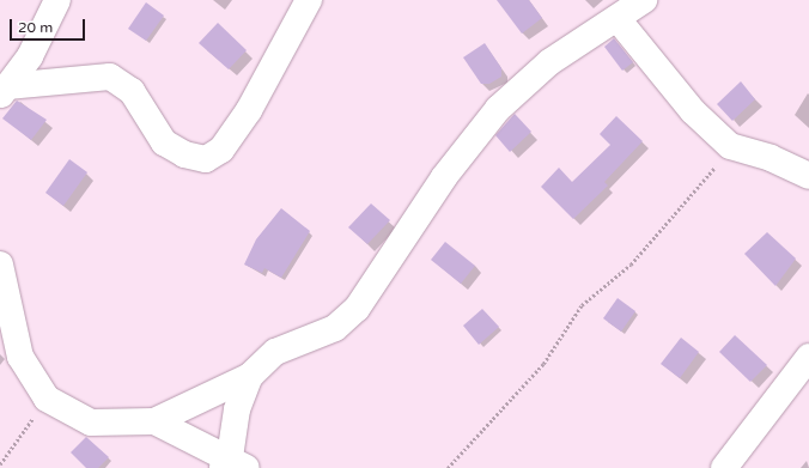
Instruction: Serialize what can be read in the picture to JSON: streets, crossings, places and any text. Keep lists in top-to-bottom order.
{
  "scale_bar": "20 m"
}
